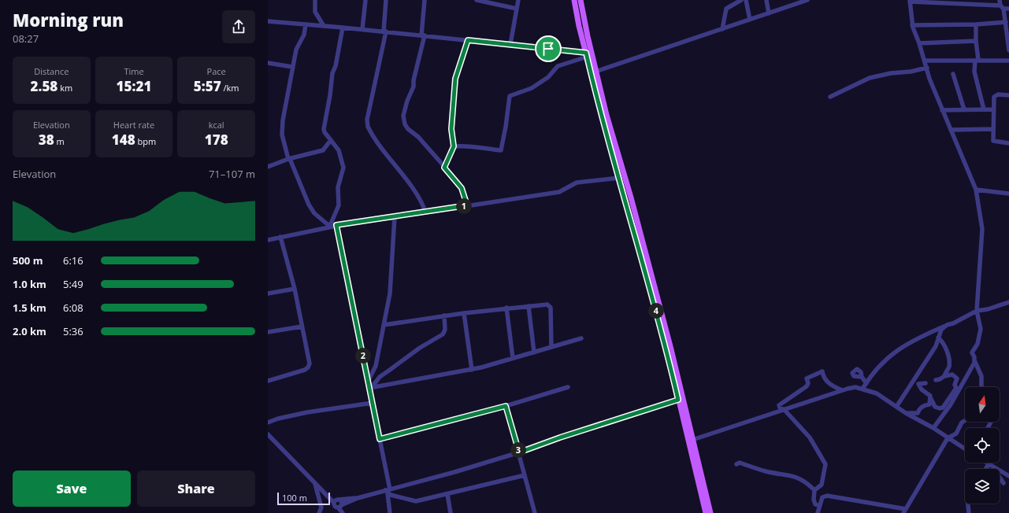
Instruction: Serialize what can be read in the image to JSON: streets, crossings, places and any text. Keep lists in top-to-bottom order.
{
  "scale_bar": "100 m",
  "north": "top",
  "page": {
    "heading": ["Morning run", "08:27"],
    "stats": [
      ["Distance", "2.58 km"],
      ["Time", "15:21"],
      ["Pace", "5:57 /km"],
      ["Elevation", "38 m"],
      ["Heart rate", "148 bpm"],
      ["kcal", "178"]
    ],
    "chart": ["Elevation", "71–107 m"],
    "pins": [
      "1",
      "4",
      "2",
      "3"
    ],
    "list": [
      {
        "name": "500 m",
        "note": "6:16"
      },
      {
        "name": "1.0 km",
        "note": "5:49"
      },
      {
        "name": "1.5 km",
        "note": "6:08"
      },
      {
        "name": "2.0 km",
        "note": "5:36"
      }
    ],
    "buttons": ["Save", "Share"],
    "scale": "100 m"
  }
}
